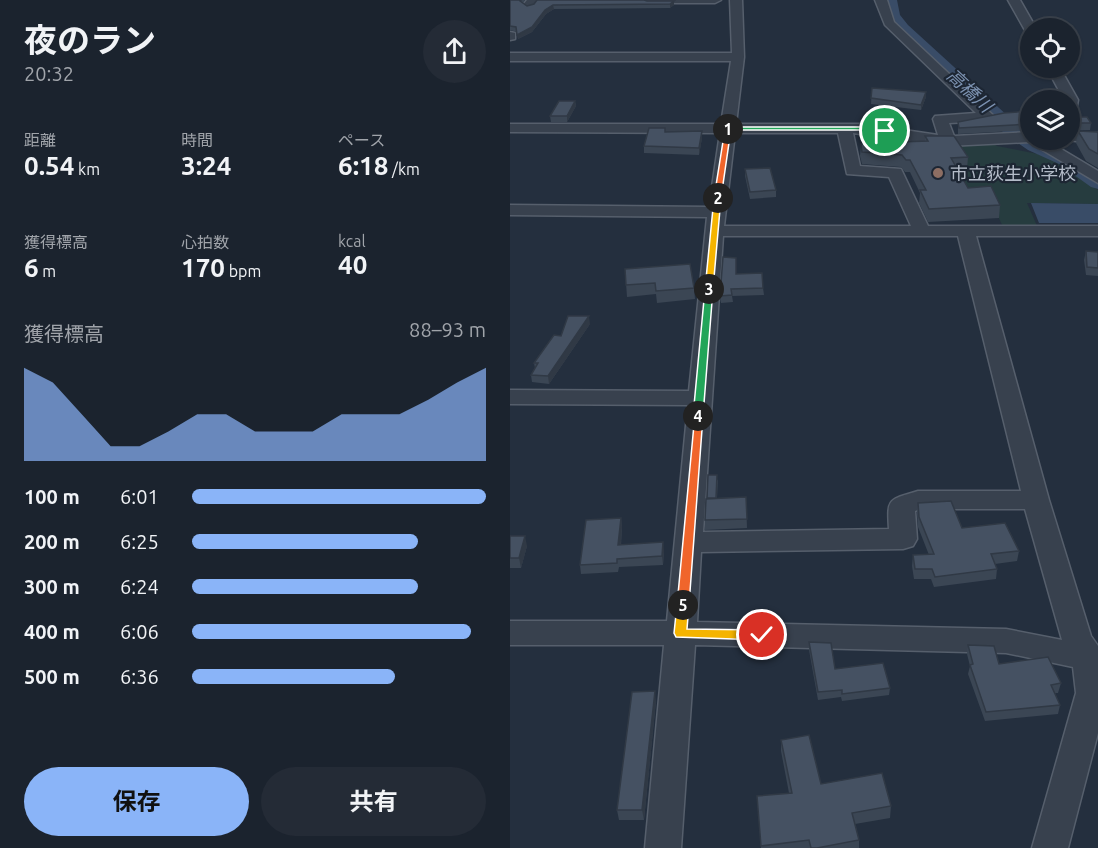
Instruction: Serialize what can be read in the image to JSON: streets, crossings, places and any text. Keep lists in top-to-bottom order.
{
  "water": ["高橋川"],
  "places": ["市立荻生小学校"],
  "page": {
    "heading": ["夜のラン", "20:32"],
    "stats": [
      ["距離", "0.54 km"],
      ["時間", "3:24"],
      ["ペース", "6:18 /km"],
      ["獲得標高", "6 m"],
      ["心拍数", "170 bpm"],
      ["kcal", "40"]
    ],
    "pins": [
      "1",
      "2",
      "3",
      "4",
      "5"
    ],
    "chart": ["獲得標高", "88–93 m"],
    "list": [
      {
        "name": "100 m",
        "note": "6:01"
      },
      {
        "name": "200 m",
        "note": "6:25"
      },
      {
        "name": "300 m",
        "note": "6:24"
      },
      {
        "name": "400 m",
        "note": "6:06"
      },
      {
        "name": "500 m",
        "note": "6:36"
      }
    ],
    "buttons": ["保存", "共有"]
  }
}
